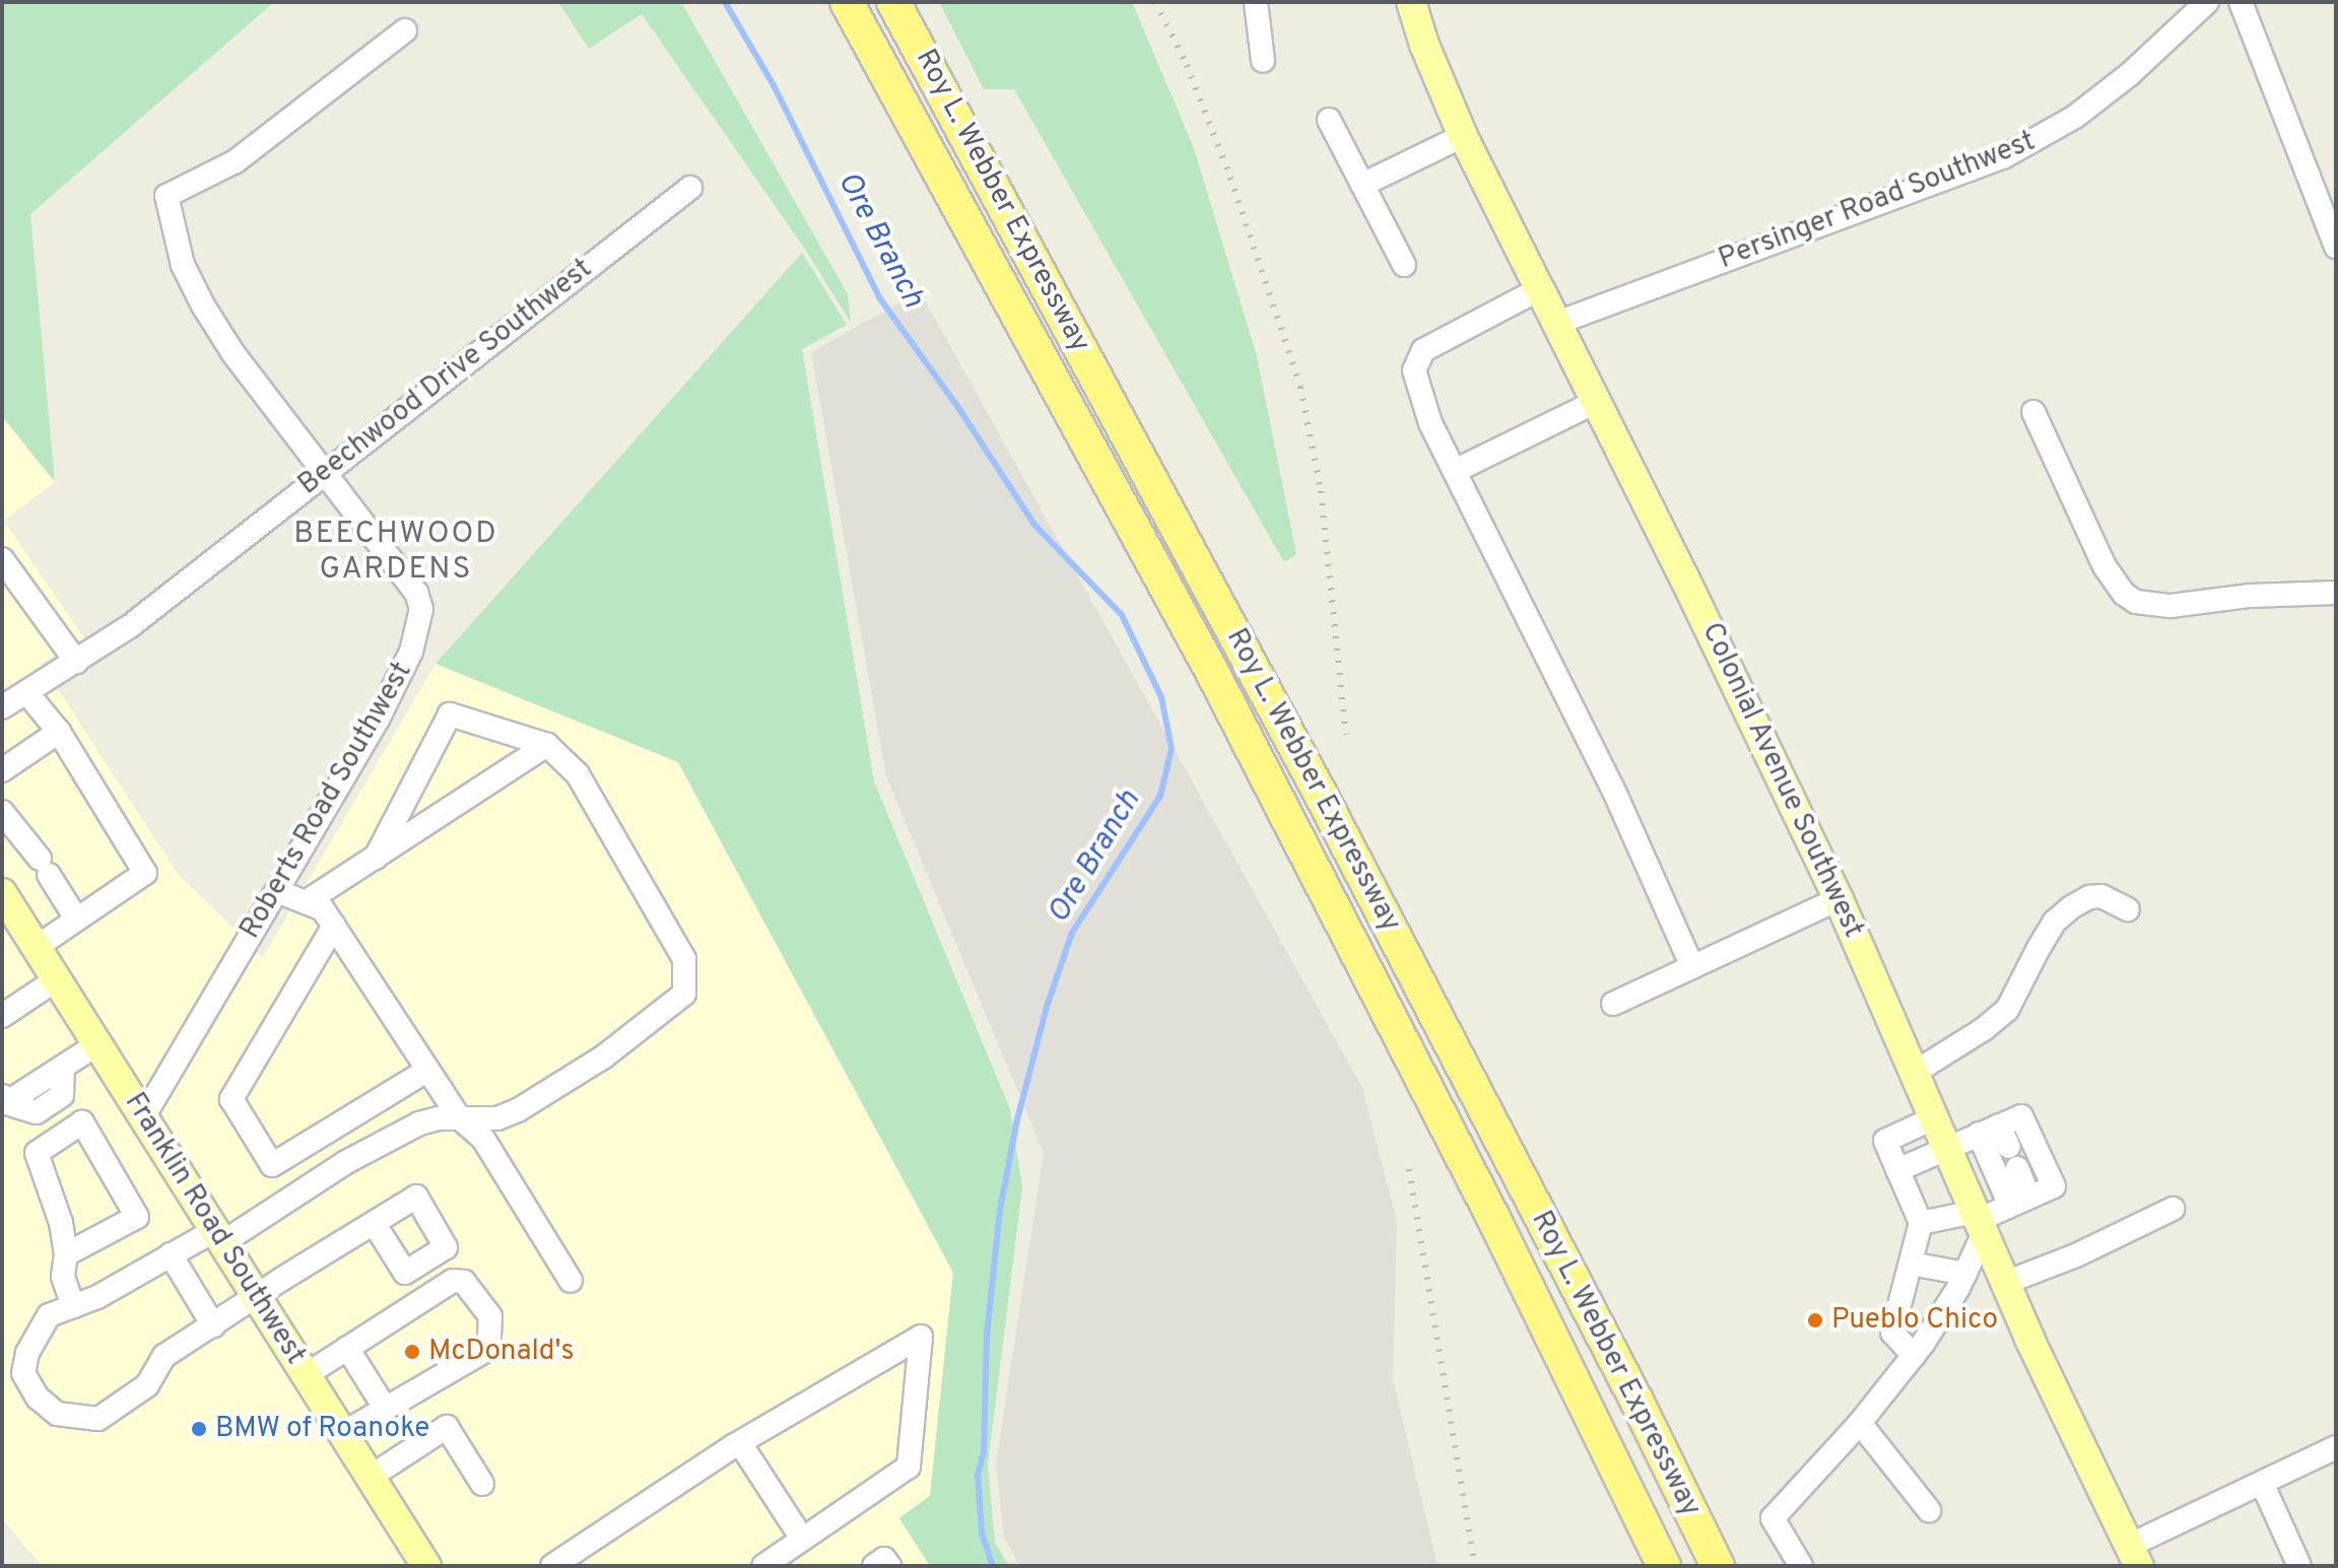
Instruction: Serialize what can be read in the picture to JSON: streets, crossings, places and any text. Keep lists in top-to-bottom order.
{
  "streets": {
    "highway": ["Roy L. Webber Expressway"],
    "main road": ["Colonial Avenue Southwest", "Franklin Road Southwest"],
    "street": ["Persinger Road Southwest", "Beechwood Drive Southwest", "Roberts Road Southwest"]
  },
  "crossings": [
    ["Persinger Road Southwest", "Colonial Avenue Southwest"],
    ["Beechwood Drive Southwest", "Roberts Road Southwest"],
    ["Roberts Road Southwest", "Franklin Road Southwest"]
  ],
  "districts": ["BEECHWOOD GARDENS"],
  "water": ["Ore Branch"],
  "places": ["Pueblo Chico", "McDonald's", "BMW of Roanoke"]
}
